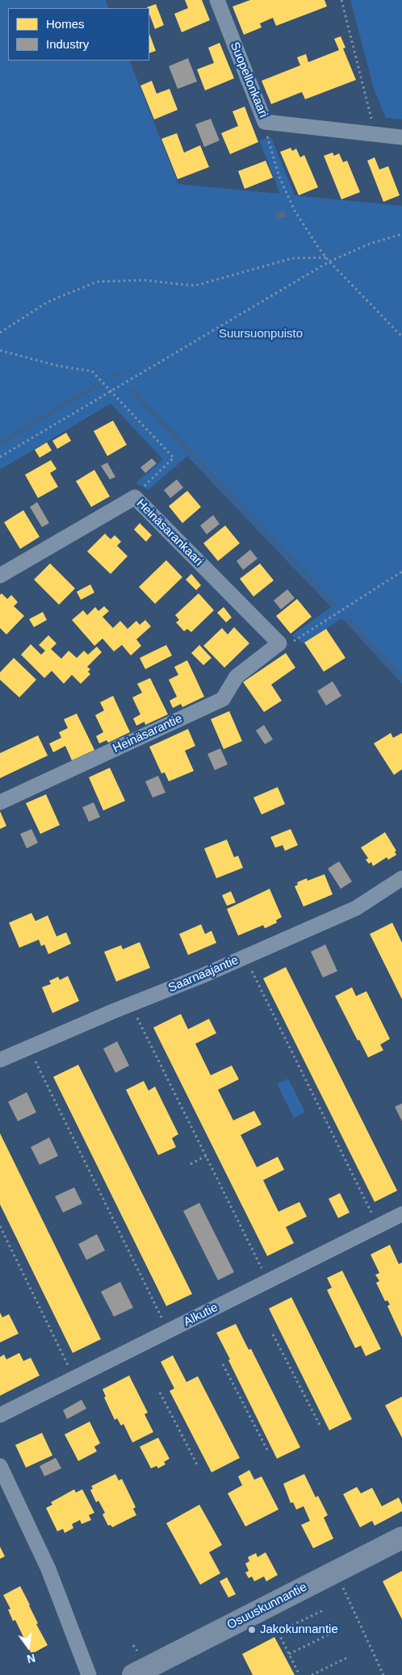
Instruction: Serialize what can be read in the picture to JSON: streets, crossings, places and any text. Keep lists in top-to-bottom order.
{
  "streets": {
    "street": [
      "Suopellonkaari",
      "Heinäsarankaari",
      "Heinäsarantie",
      "Saarnaajantie",
      "Alkutie",
      "Osuuskunnantie"
    ]
  },
  "crossings": [
    ["Heinäsarankaari", "Heinäsarantie"]
  ],
  "parks": ["Suursuonpuisto"],
  "places": ["Jakokunnantie"],
  "legend": ["Homes", "Industry"],
  "north": "bottom"
}
